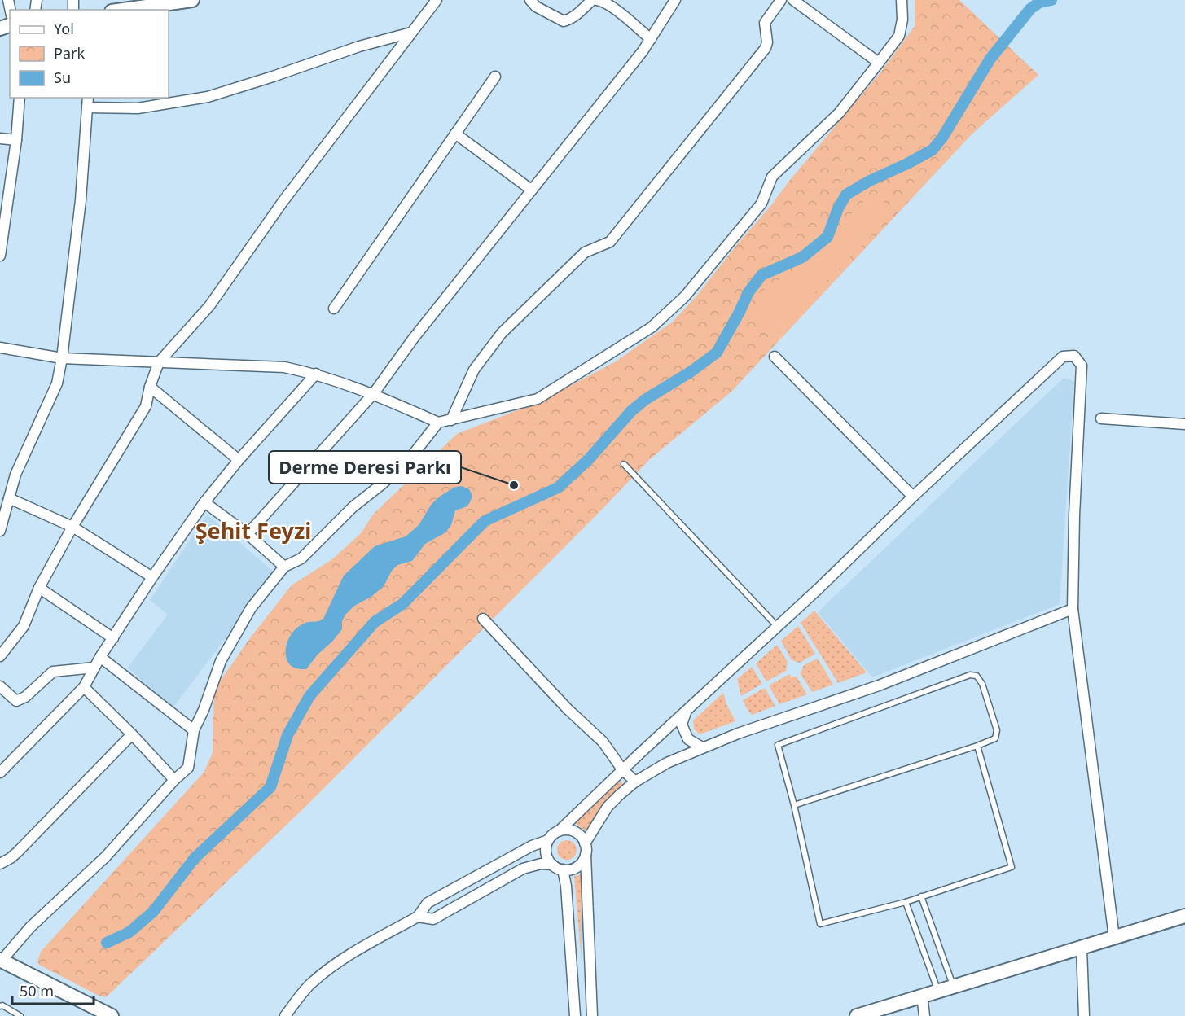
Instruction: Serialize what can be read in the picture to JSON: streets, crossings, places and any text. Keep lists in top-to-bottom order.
{
  "districts": ["Şehit Feyzi"],
  "places": ["Derme Deresi Parkı"],
  "legend": ["Yol", "Park", "Su"],
  "scale_bar": "50 m"
}
